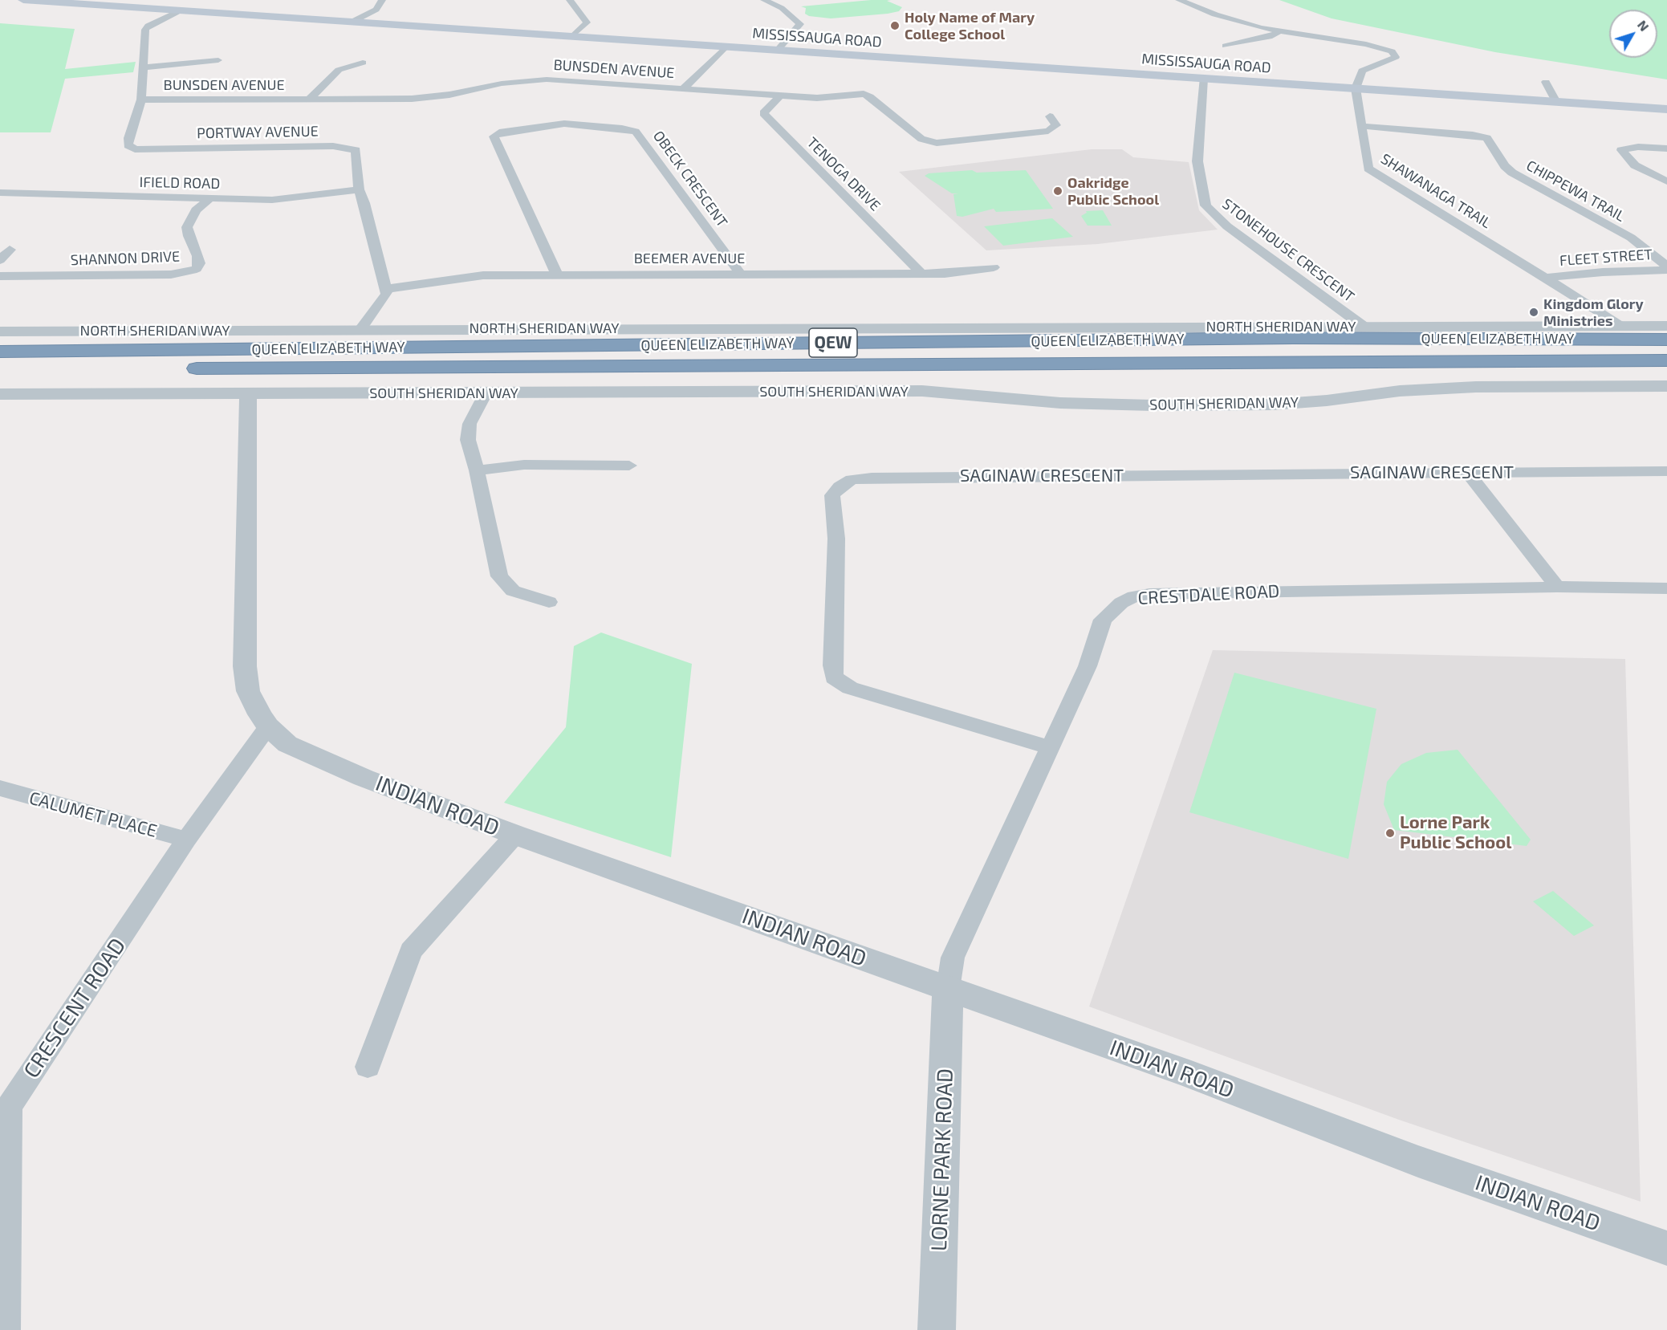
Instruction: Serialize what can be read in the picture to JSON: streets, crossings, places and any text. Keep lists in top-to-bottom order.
{
  "streets": {
    "highway": ["QUEEN ELIZABETH WAY", "QEW"],
    "main road": ["MISSISSAUGA ROAD"],
    "street": [
      "BUNSDEN AVENUE",
      "PORTWAY AVENUE",
      "TENOGA DRIVE",
      "OBECK CRESCENT",
      "IFIELD ROAD",
      "SHAWANAGA TRAIL",
      "CHIPPEWA TRAIL",
      "STONEHOUSE CRESCENT",
      "FLEET STREET",
      "SHANNON DRIVE",
      "BEEMER AVENUE",
      "NORTH SHERIDAN WAY",
      "SOUTH SHERIDAN WAY",
      "SAGINAW CRESCENT",
      "CRESTDALE ROAD",
      "INDIAN ROAD",
      "CALUMET PLACE",
      "CRESCENT ROAD",
      "LORNE PARK ROAD"
    ]
  },
  "crossings": [
    ["MISSISSAUGA ROAD", "PORTWAY AVENUE"],
    ["MISSISSAUGA ROAD", "SHAWANAGA TRAIL"],
    ["MISSISSAUGA ROAD", "STONEHOUSE CRESCENT"],
    ["BUNSDEN AVENUE", "PORTWAY AVENUE"],
    ["BUNSDEN AVENUE", "TENOGA DRIVE"],
    ["PORTWAY AVENUE", "IFIELD ROAD"],
    ["PORTWAY AVENUE", "BEEMER AVENUE"],
    ["TENOGA DRIVE", "BEEMER AVENUE"],
    ["OBECK CRESCENT", "BEEMER AVENUE"],
    ["IFIELD ROAD", "SHANNON DRIVE"],
    ["SHAWANAGA TRAIL", "CHIPPEWA TRAIL"],
    ["SHAWANAGA TRAIL", "FLEET STREET"],
    ["SHAWANAGA TRAIL", "NORTH SHERIDAN WAY"],
    ["STONEHOUSE CRESCENT", "NORTH SHERIDAN WAY"],
    ["SOUTH SHERIDAN WAY", "INDIAN ROAD"],
    ["SAGINAW CRESCENT", "CRESTDALE ROAD"],
    ["CRESTDALE ROAD", "INDIAN ROAD"],
    ["CRESTDALE ROAD", "LORNE PARK ROAD"],
    ["INDIAN ROAD", "CRESCENT ROAD"],
    ["INDIAN ROAD", "LORNE PARK ROAD"],
    ["CALUMET PLACE", "CRESCENT ROAD"]
  ],
  "places": [
    "Holy Name of Mary College School",
    "Oakridge Public School",
    "Kingdom Glory Ministries",
    "Lorne Park Public School"
  ],
  "north": "top right"
}
